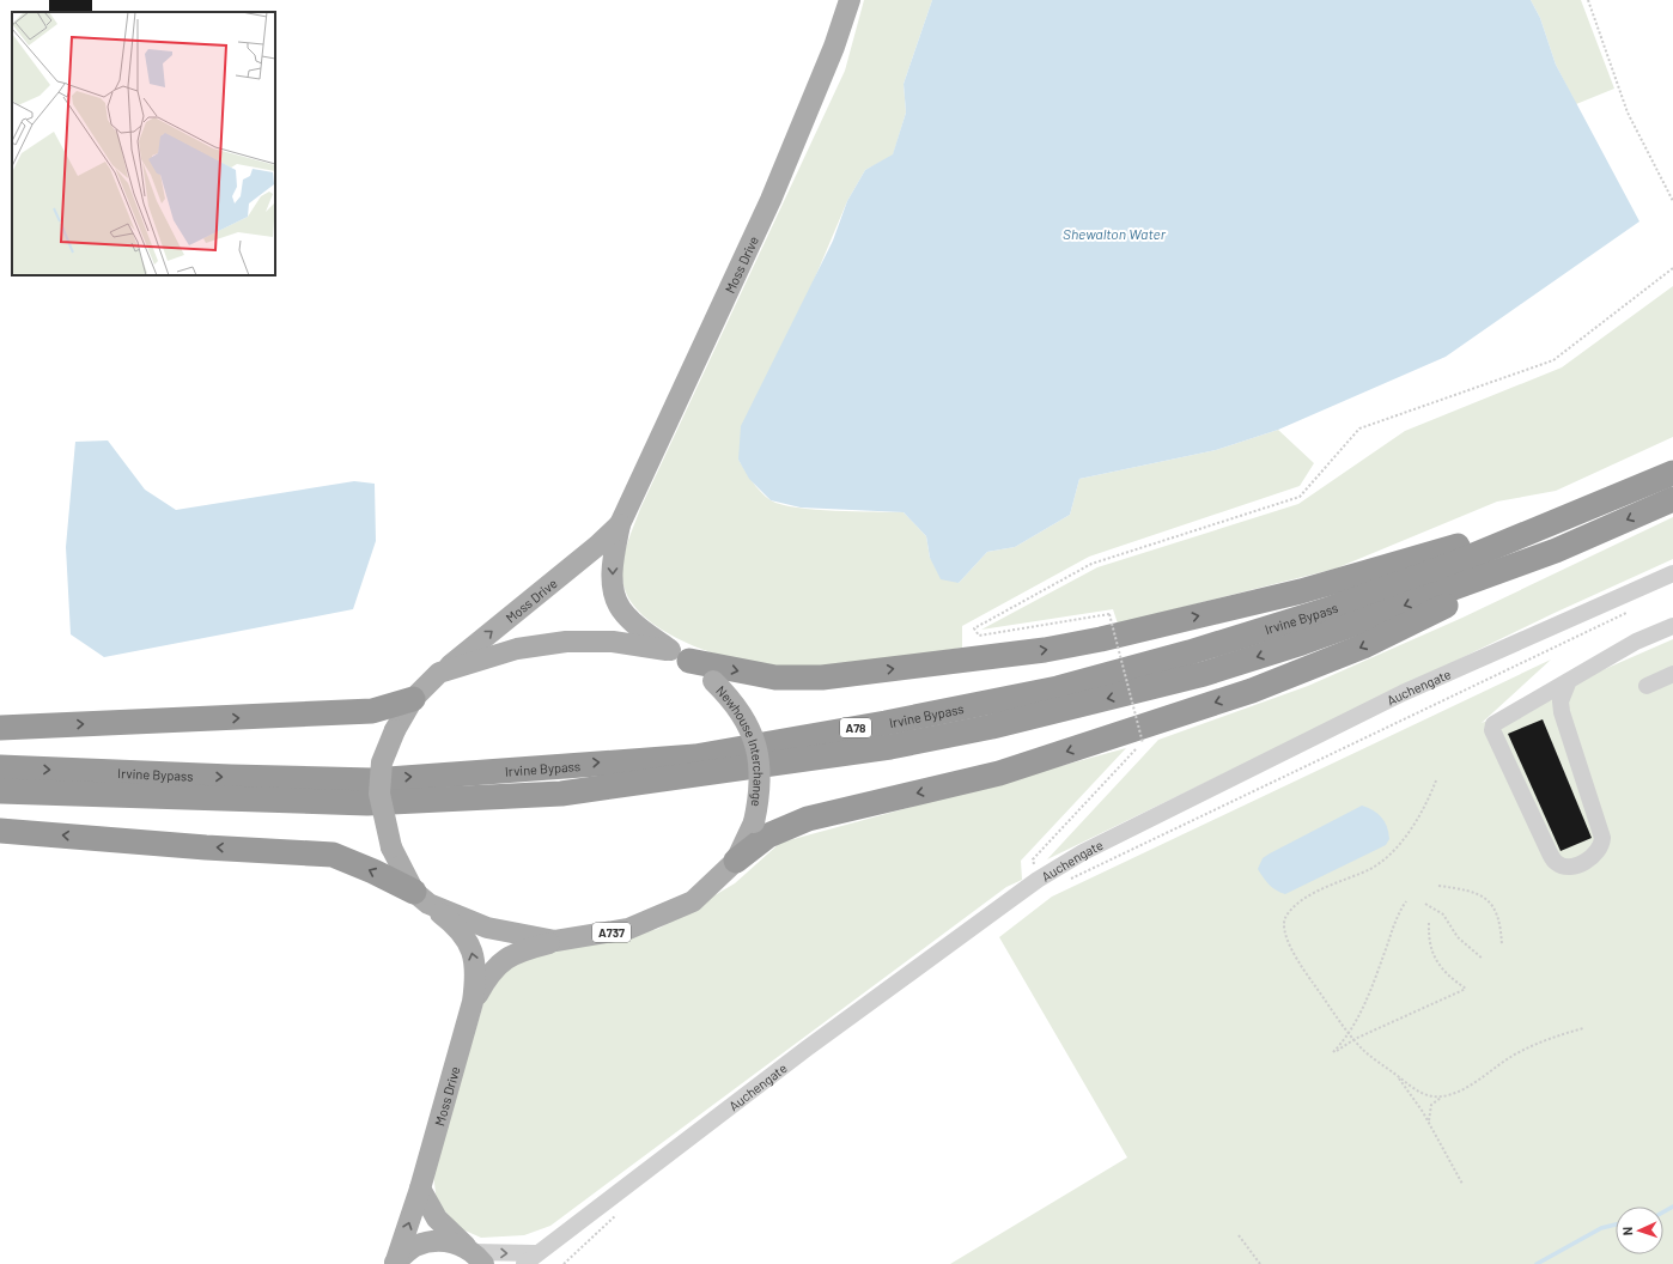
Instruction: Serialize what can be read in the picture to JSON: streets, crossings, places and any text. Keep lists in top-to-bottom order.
{
  "streets": {
    "highway": ["Irvine Bypass", "A78"],
    "main road": ["Moss Drive", "Newhouse Interchange", "A737"],
    "street": ["Auchengate"]
  },
  "crossings": [
    ["Moss Drive", "Newhouse Interchange"],
    ["Moss Drive", "A737"],
    ["Auchengate", "A737"],
    ["Newhouse Interchange", "A737"]
  ],
  "water": ["Shewalton Water"],
  "north": "left"
}
